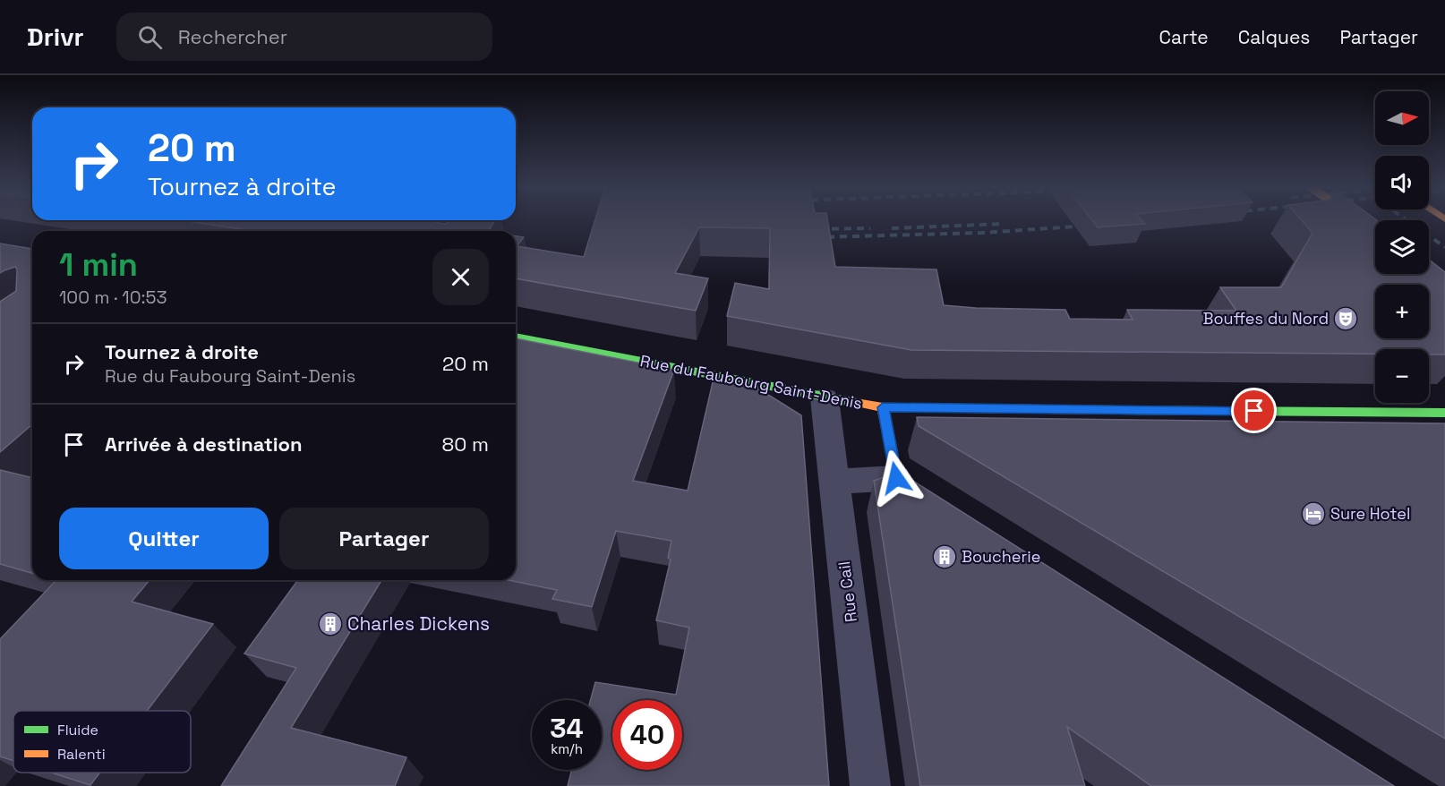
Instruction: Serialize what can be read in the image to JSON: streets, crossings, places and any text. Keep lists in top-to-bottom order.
{
  "streets": {
    "street": ["Rue du Faubourg Saint-Denis", "Rue Cail"]
  },
  "crossings": [
    ["Rue du Faubourg Saint-Denis", "Rue Cail"]
  ],
  "places": {
    "theatre": ["Bouffes du Nord"],
    "hotel": ["Sure Hotel"],
    "building": ["Boucherie", "Charles Dickens"]
  },
  "legend": ["Fluide", "Ralenti"],
  "north": "right",
  "page": {
    "header": "Drivr",
    "search": "Rechercher",
    "nav": ["Carte", "Calques", "Partager"],
    "map_buttons": ["+", "−"],
    "turn": ["20 m", "Tournez à droite"],
    "heading": ["1 min", "100 m · 10:53"],
    "list": [
      {
        "name": "Tournez à droite",
        "note": "Rue du Faubourg Saint-Denis",
        "value": "20 m"
      },
      {
        "name": "Arrivée à destination",
        "value": "80 m"
      }
    ],
    "buttons": ["Quitter", "Partager"],
    "speed": "34 km/h",
    "limit": "40"
  }
}
